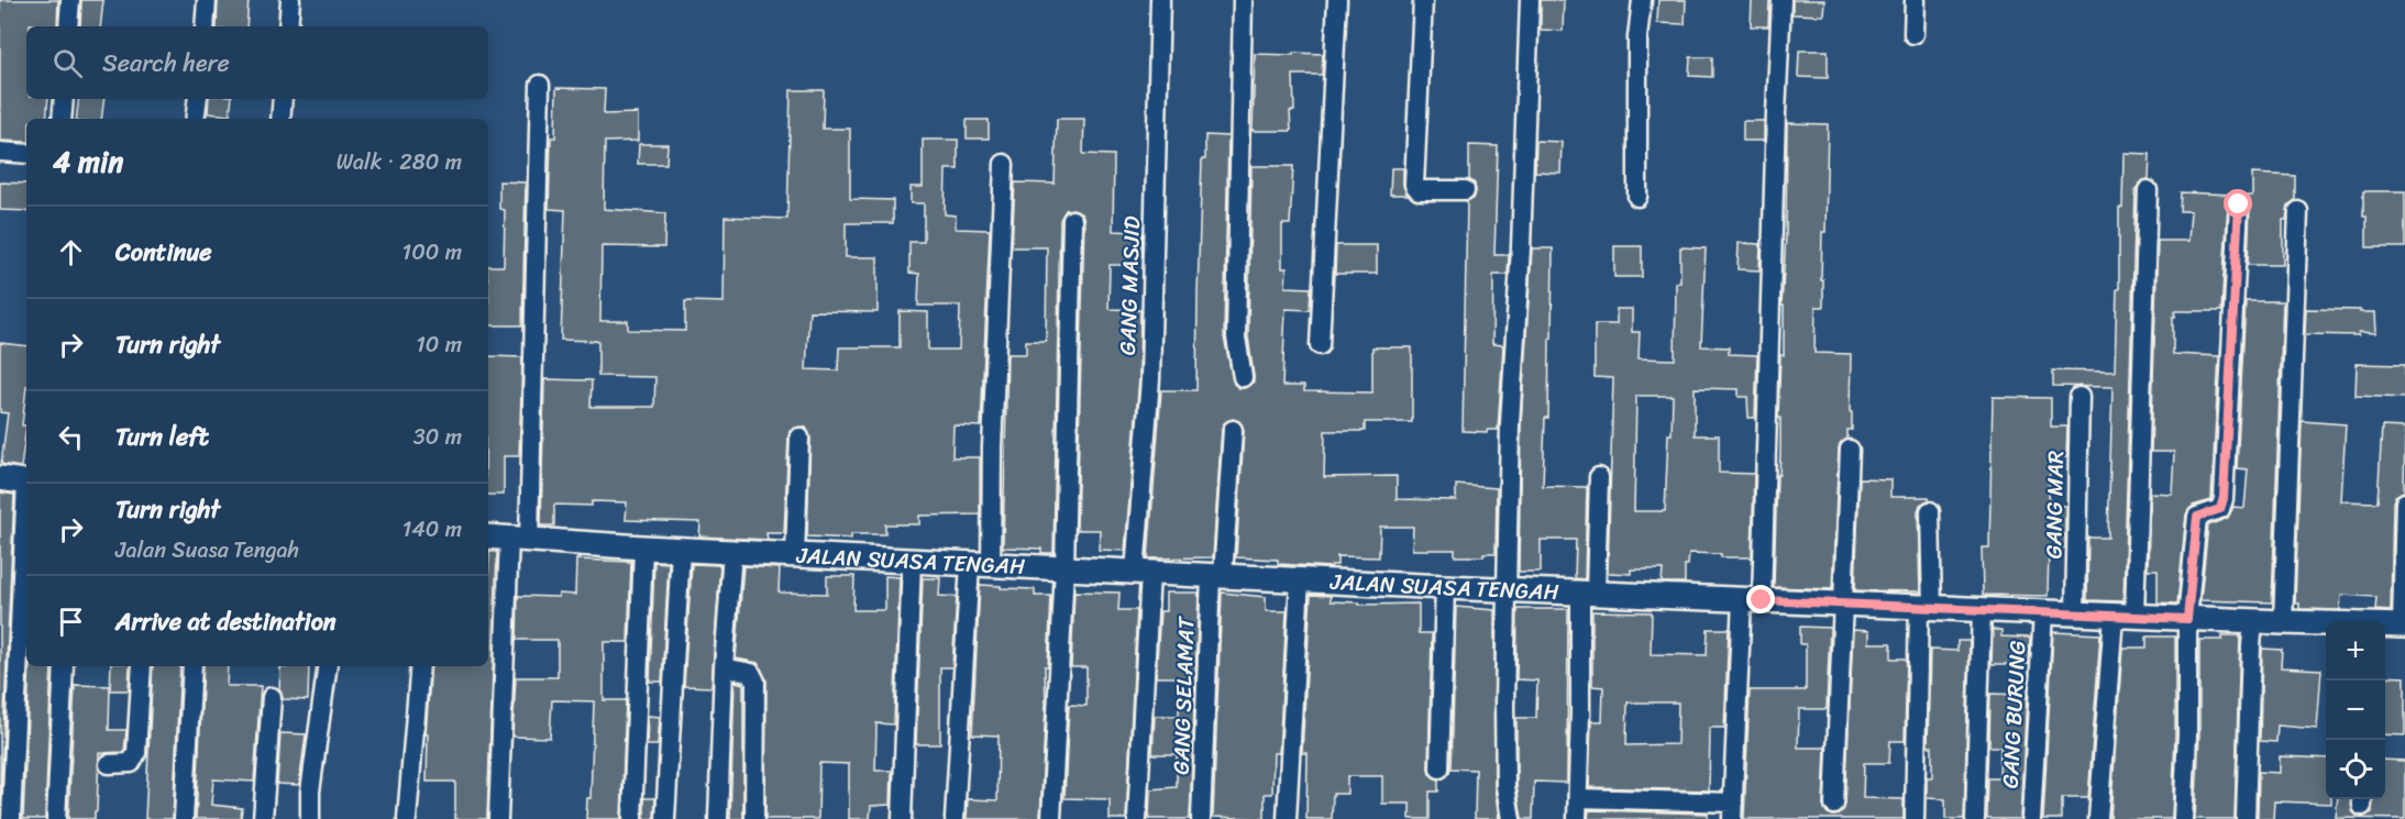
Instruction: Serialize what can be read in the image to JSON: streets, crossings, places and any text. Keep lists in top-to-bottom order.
{
  "streets": {
    "street": [
      "GANG MASJID",
      "GANG MAR",
      "JALAN SUASA TENGAH",
      "GANG SELAMAT",
      "GANG BURUNG"
    ]
  },
  "crossings": [
    ["GANG MASJID", "JALAN SUASA TENGAH"],
    ["GANG MAR", "JALAN SUASA TENGAH"],
    ["JALAN SUASA TENGAH", "GANG SELAMAT"],
    ["JALAN SUASA TENGAH", "GANG BURUNG"]
  ],
  "page": {
    "search": "Search here",
    "heading": ["4 min", "Walk · 280 m"],
    "list": [
      ["Continue", "100 m"],
      ["Turn right", "10 m"],
      ["Turn left", "30 m"],
      ["Turn right", "Jalan Suasa Tengah", "140 m"],
      "Arrive at destination"
    ],
    "map_buttons": ["+", "−"]
  }
}
